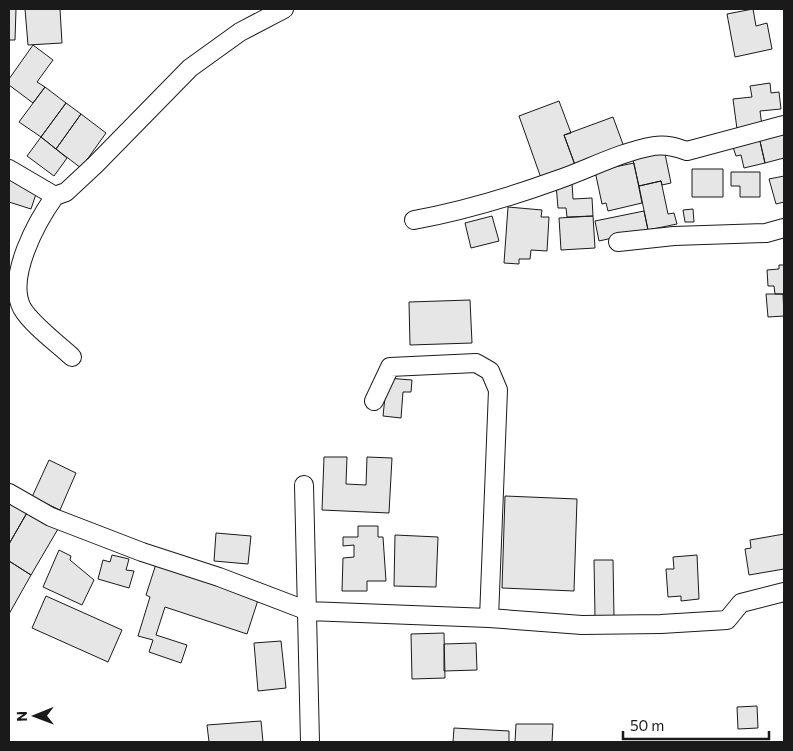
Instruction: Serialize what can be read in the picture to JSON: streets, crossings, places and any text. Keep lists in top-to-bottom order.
{
  "scale_bar": "50 m",
  "north": "left"
}
